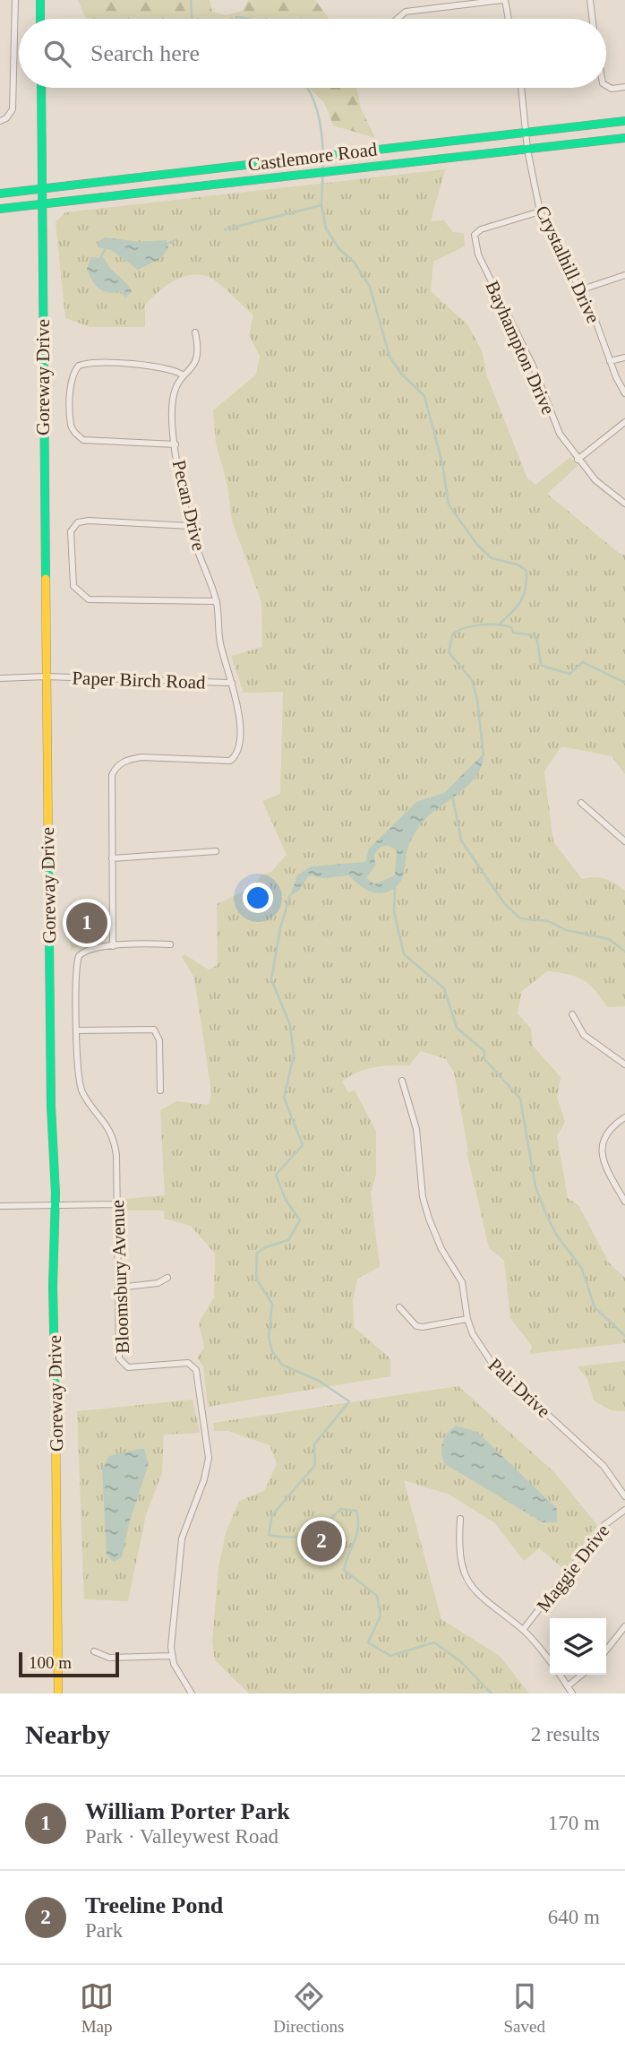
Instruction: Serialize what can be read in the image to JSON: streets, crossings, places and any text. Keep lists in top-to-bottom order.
{
  "streets": {
    "street": [
      "Castlemore Road",
      "Crystalhill Drive",
      "Bayhampton Drive",
      "Goreway Drive",
      "Pecan Drive",
      "Paper Birch Road",
      "Bloomsbury Avenue",
      "Pali Drive",
      "Maggie Drive"
    ]
  },
  "crossings": [
    ["Castlemore Road", "Crystalhill Drive"],
    ["Castlemore Road", "Goreway Drive"],
    ["Crystalhill Drive", "Bayhampton Drive"],
    ["Goreway Drive", "Paper Birch Road"],
    ["Pecan Drive", "Paper Birch Road"]
  ],
  "scale_bar": "100 m",
  "page": {
    "search": "Search here",
    "pins": ["1", "2"],
    "scale": "100 m",
    "heading": ["Nearby", "2 results"],
    "list": [
      {
        "mark": "1",
        "name": "William Porter Park",
        "note": "Park · Valleywest Road",
        "value": "170 m"
      },
      {
        "mark": "2",
        "name": "Treeline Pond",
        "note": "Park",
        "value": "640 m"
      }
    ],
    "nav": ["Map", "Directions", "Saved"]
  }
}
